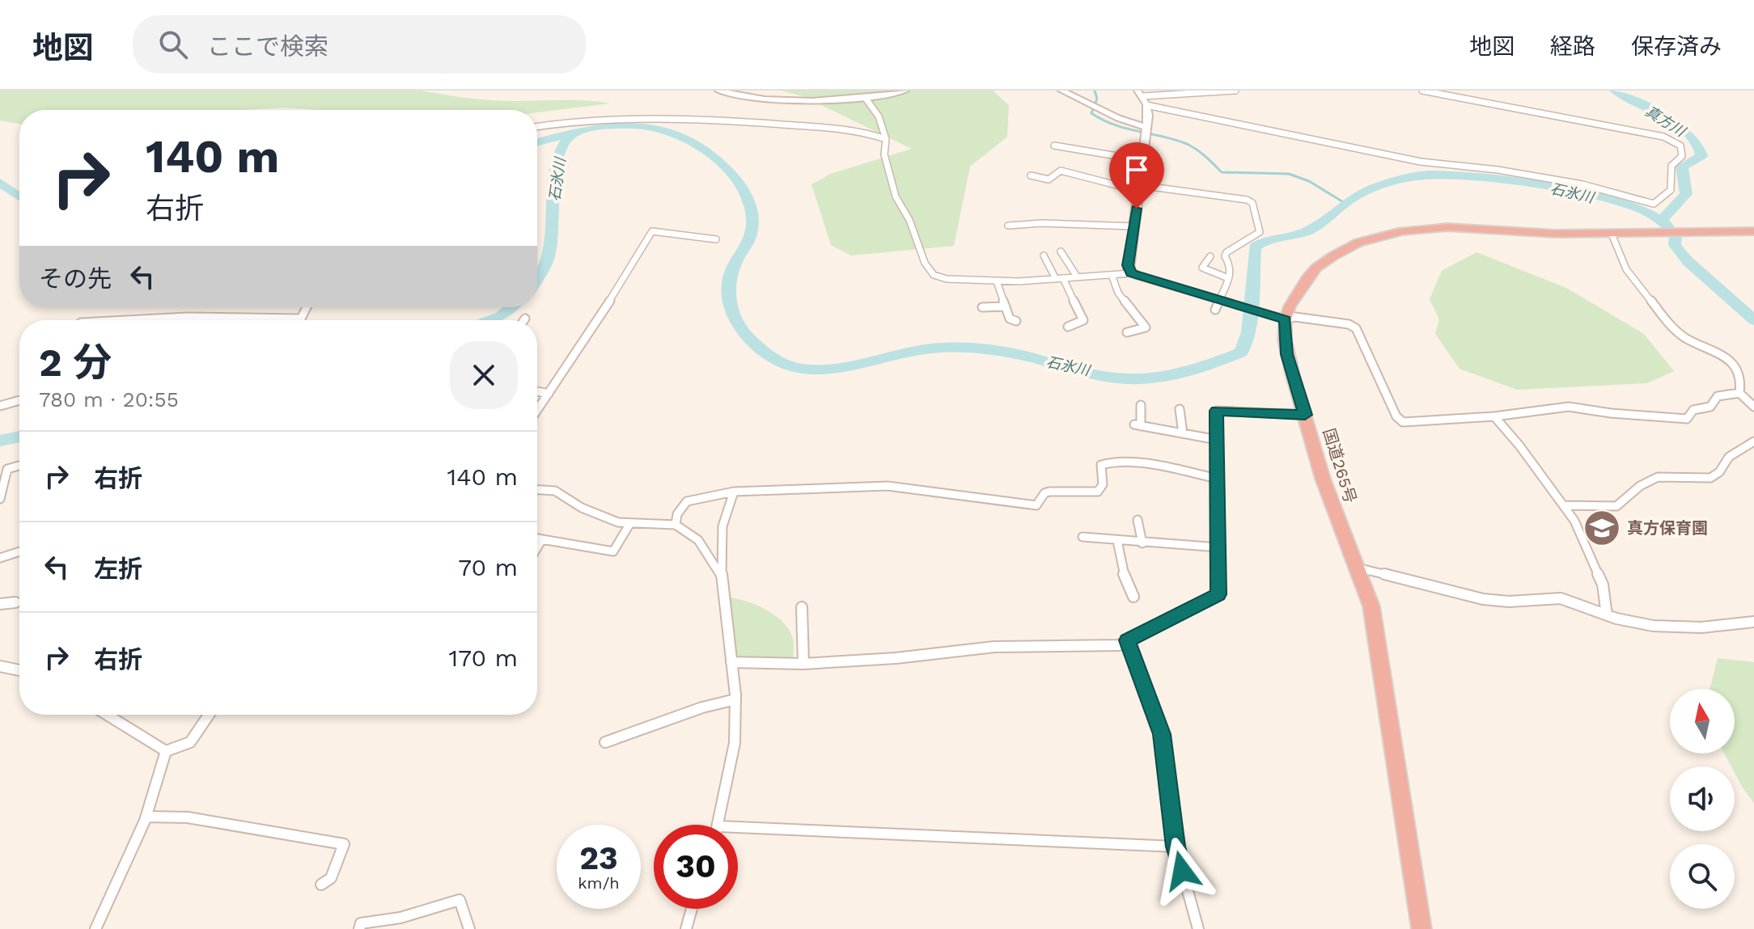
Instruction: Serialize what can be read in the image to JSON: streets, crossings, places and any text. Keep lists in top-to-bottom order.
{
  "streets": {
    "highway": ["国道265号"]
  },
  "water": ["真方川", "石氷川"],
  "places": {
    "school or university": ["真方保育園"]
  },
  "north": "top",
  "page": {
    "header": "地図",
    "search": "ここで検索",
    "nav": ["地図", "経路", "保存済み"],
    "turn": ["140 m", "右折"],
    "then": "その先",
    "heading": ["2 分", "780 m · 20:55"],
    "list": [
      {
        "name": "右折",
        "value": "140 m"
      },
      {
        "name": "左折",
        "value": "70 m"
      },
      {
        "name": "右折",
        "value": "170 m"
      }
    ],
    "speed": "23 km/h",
    "limit": "30"
  }
}
